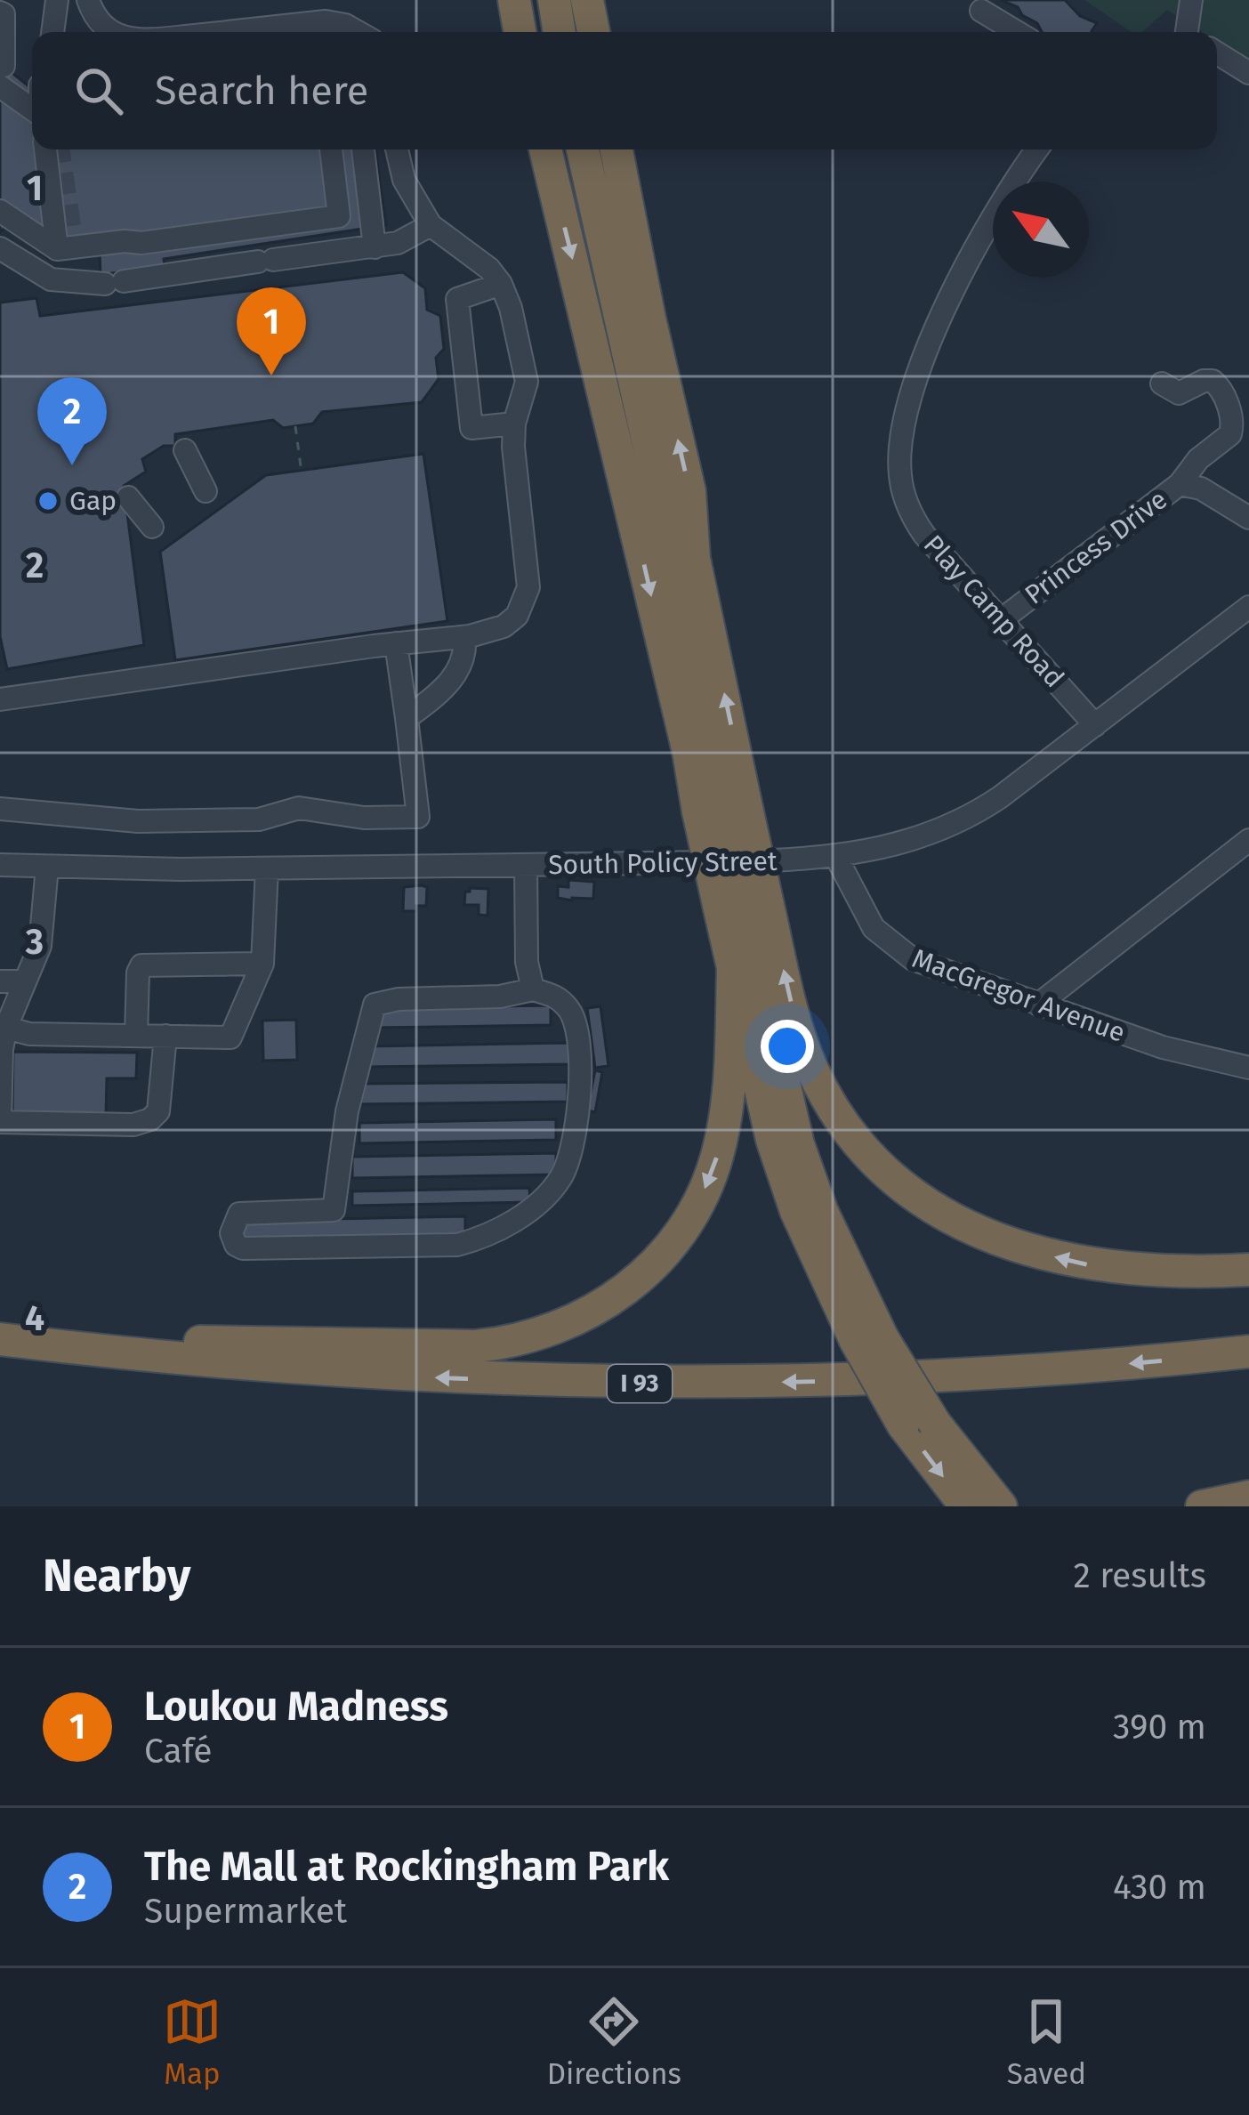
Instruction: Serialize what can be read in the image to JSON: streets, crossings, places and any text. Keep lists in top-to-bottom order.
{
  "streets": {
    "highway": ["I 93"],
    "street": [
      "Princess Drive",
      "Play Camp Road",
      "South Policy Street",
      "MacGregor Avenue"
    ]
  },
  "crossings": [
    ["Princess Drive", "Play Camp Road"],
    ["Play Camp Road", "South Policy Street"],
    ["South Policy Street", "MacGregor Avenue"]
  ],
  "places": ["Gap"],
  "north": "top left",
  "page": {
    "search": "Search here",
    "pins": ["1", "2"],
    "heading": ["Nearby", "2 results"],
    "list": [
      {
        "mark": "1",
        "name": "Loukou Madness",
        "note": "Café",
        "value": "390 m"
      },
      {
        "mark": "2",
        "name": "The Mall at Rockingham Park",
        "note": "Supermarket",
        "value": "430 m"
      }
    ],
    "nav": ["Map", "Directions", "Saved"]
  },
  "grid": {
    "rows": [
      "1",
      "2",
      "3",
      "4"
    ]
  }
}
